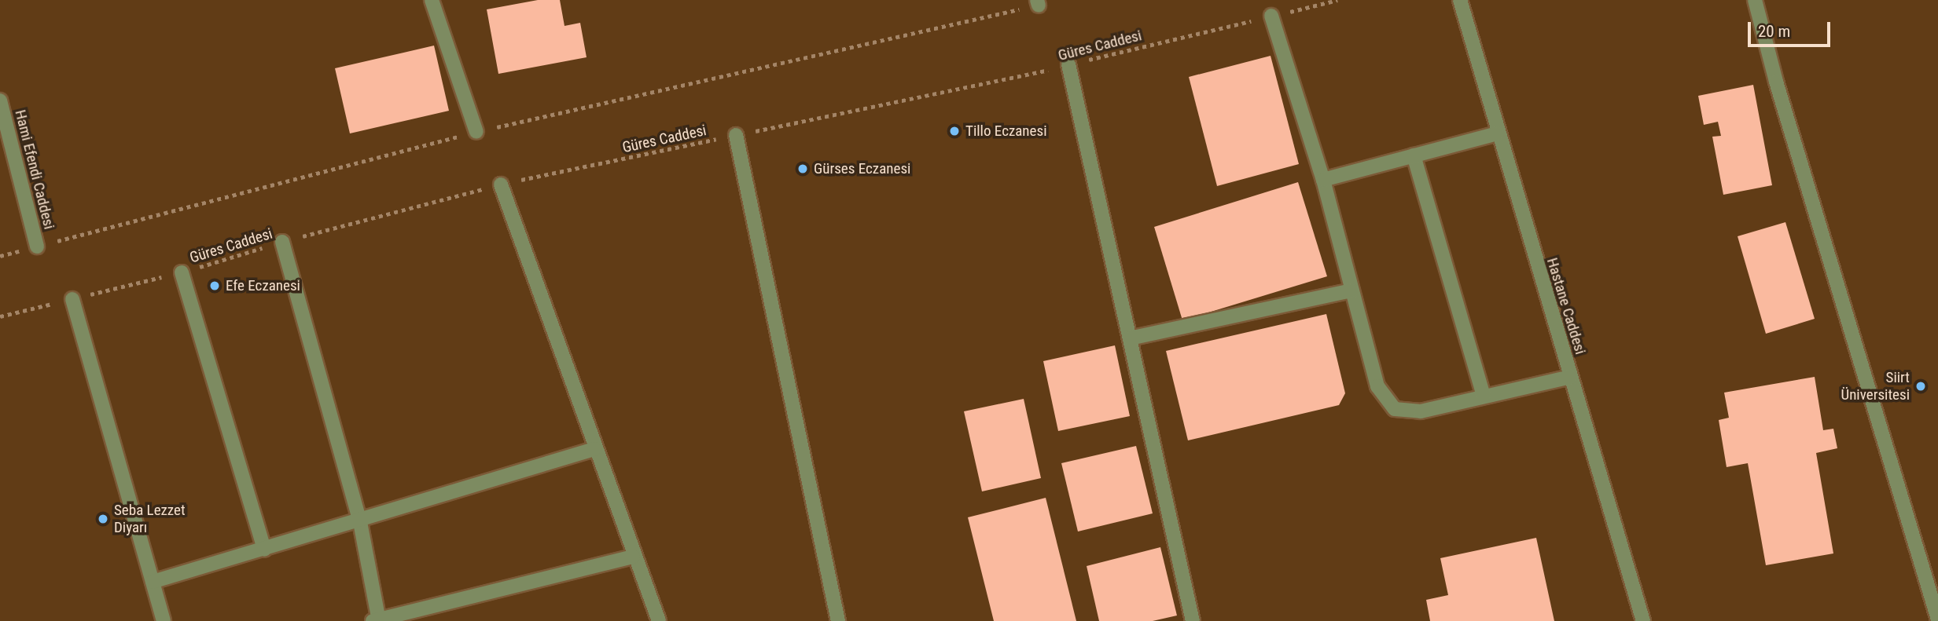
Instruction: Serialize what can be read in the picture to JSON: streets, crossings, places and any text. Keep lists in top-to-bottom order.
{
  "streets": {
    "street": ["Hami Efendi Caddesi", "Hastane Caddesi"],
    "path": ["Güres Caddesi"]
  },
  "places": [
    "Tillo Eczanesi",
    "Gürses Eczanesi",
    "Efe Eczanesi",
    "Siirt Üniversitesi",
    "Seba Lezzet Diyarı"
  ],
  "scale_bar": "20 m"
}
